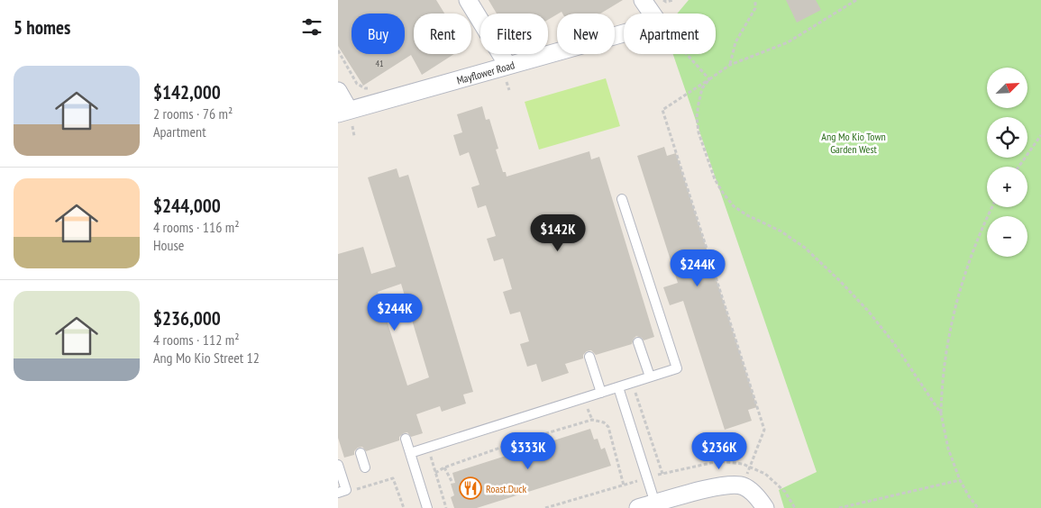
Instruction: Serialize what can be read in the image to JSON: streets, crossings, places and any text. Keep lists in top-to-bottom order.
{
  "streets": {
    "street": ["Mayflower Road"]
  },
  "parks": ["Ang Mo Kio Town Garden West"],
  "places": {
    "restaurant": ["Roast.Duck"]
  },
  "house_numbers": ["41"],
  "north": "top right",
  "page": {
    "heading": "5 homes",
    "chip": [
      "Buy",
      "Rent",
      "Filters",
      "New",
      "Apartment"
    ],
    "list": [
      {
        "name": "$142,000",
        "note": "2 rooms · 76 m² · Apartment"
      },
      {
        "name": "$244,000",
        "note": "4 rooms · 116 m² · House"
      },
      {
        "name": "$236,000",
        "note": "4 rooms · 112 m² · Ang Mo Kio Street 12"
      }
    ],
    "map_buttons": ["+", "−"],
    "price": [
      "$142K",
      "$244K",
      "$244K",
      "$333K",
      "$236K"
    ]
  }
}
